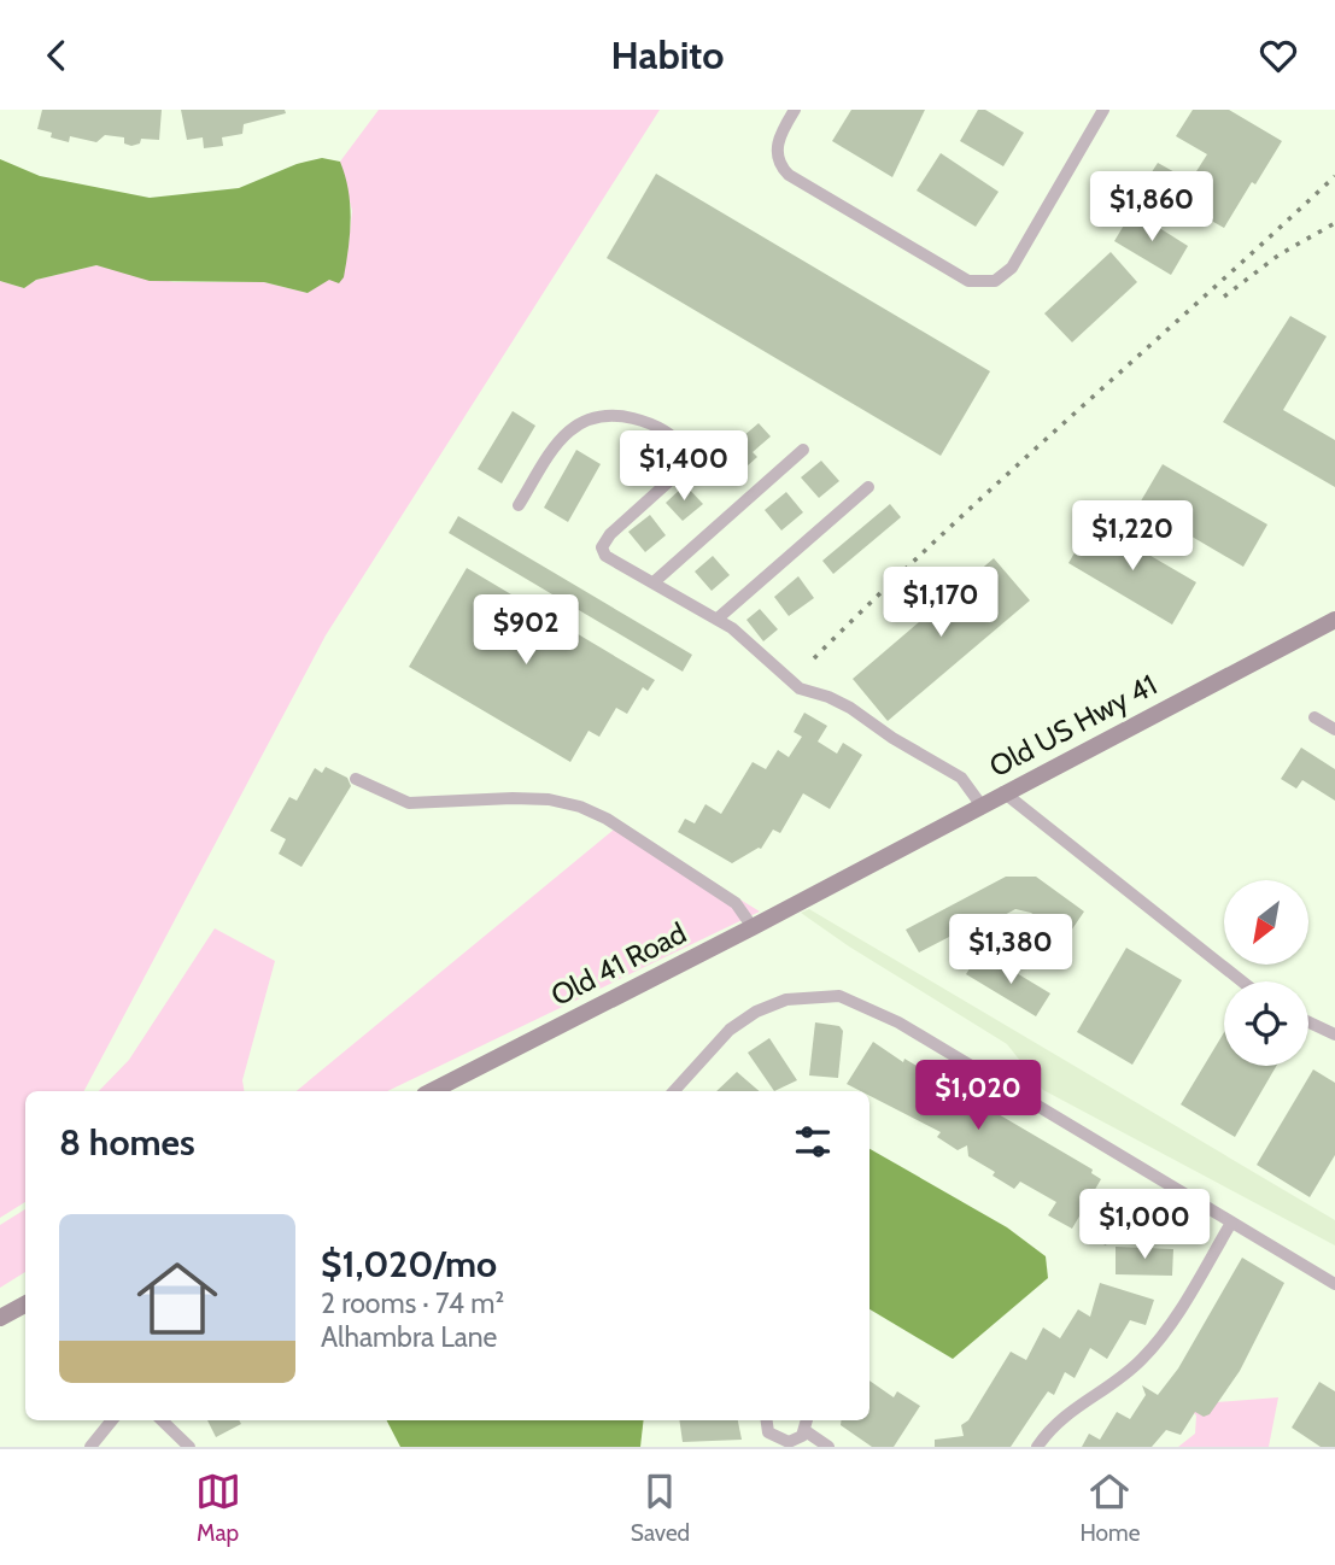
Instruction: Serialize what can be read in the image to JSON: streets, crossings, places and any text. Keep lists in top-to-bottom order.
{
  "streets": {
    "street": ["Old US Hwy 41", "Old 41 Road"]
  },
  "crossings": [
    ["Old US Hwy 41", "Old 41 Road"]
  ],
  "north": "bottom left",
  "page": {
    "header": "Habito",
    "price": [
      "$1,860",
      "$1,400",
      "$1,220",
      "$1,170",
      "$902",
      "$1,380",
      "$1,020",
      "$1,000"
    ],
    "heading": "8 homes",
    "list": [
      {
        "name": "$1,020/mo",
        "note": "2 rooms · 74 m² · Alhambra Lane"
      }
    ],
    "tabs": ["Map", "Saved", "Home"]
  }
}
